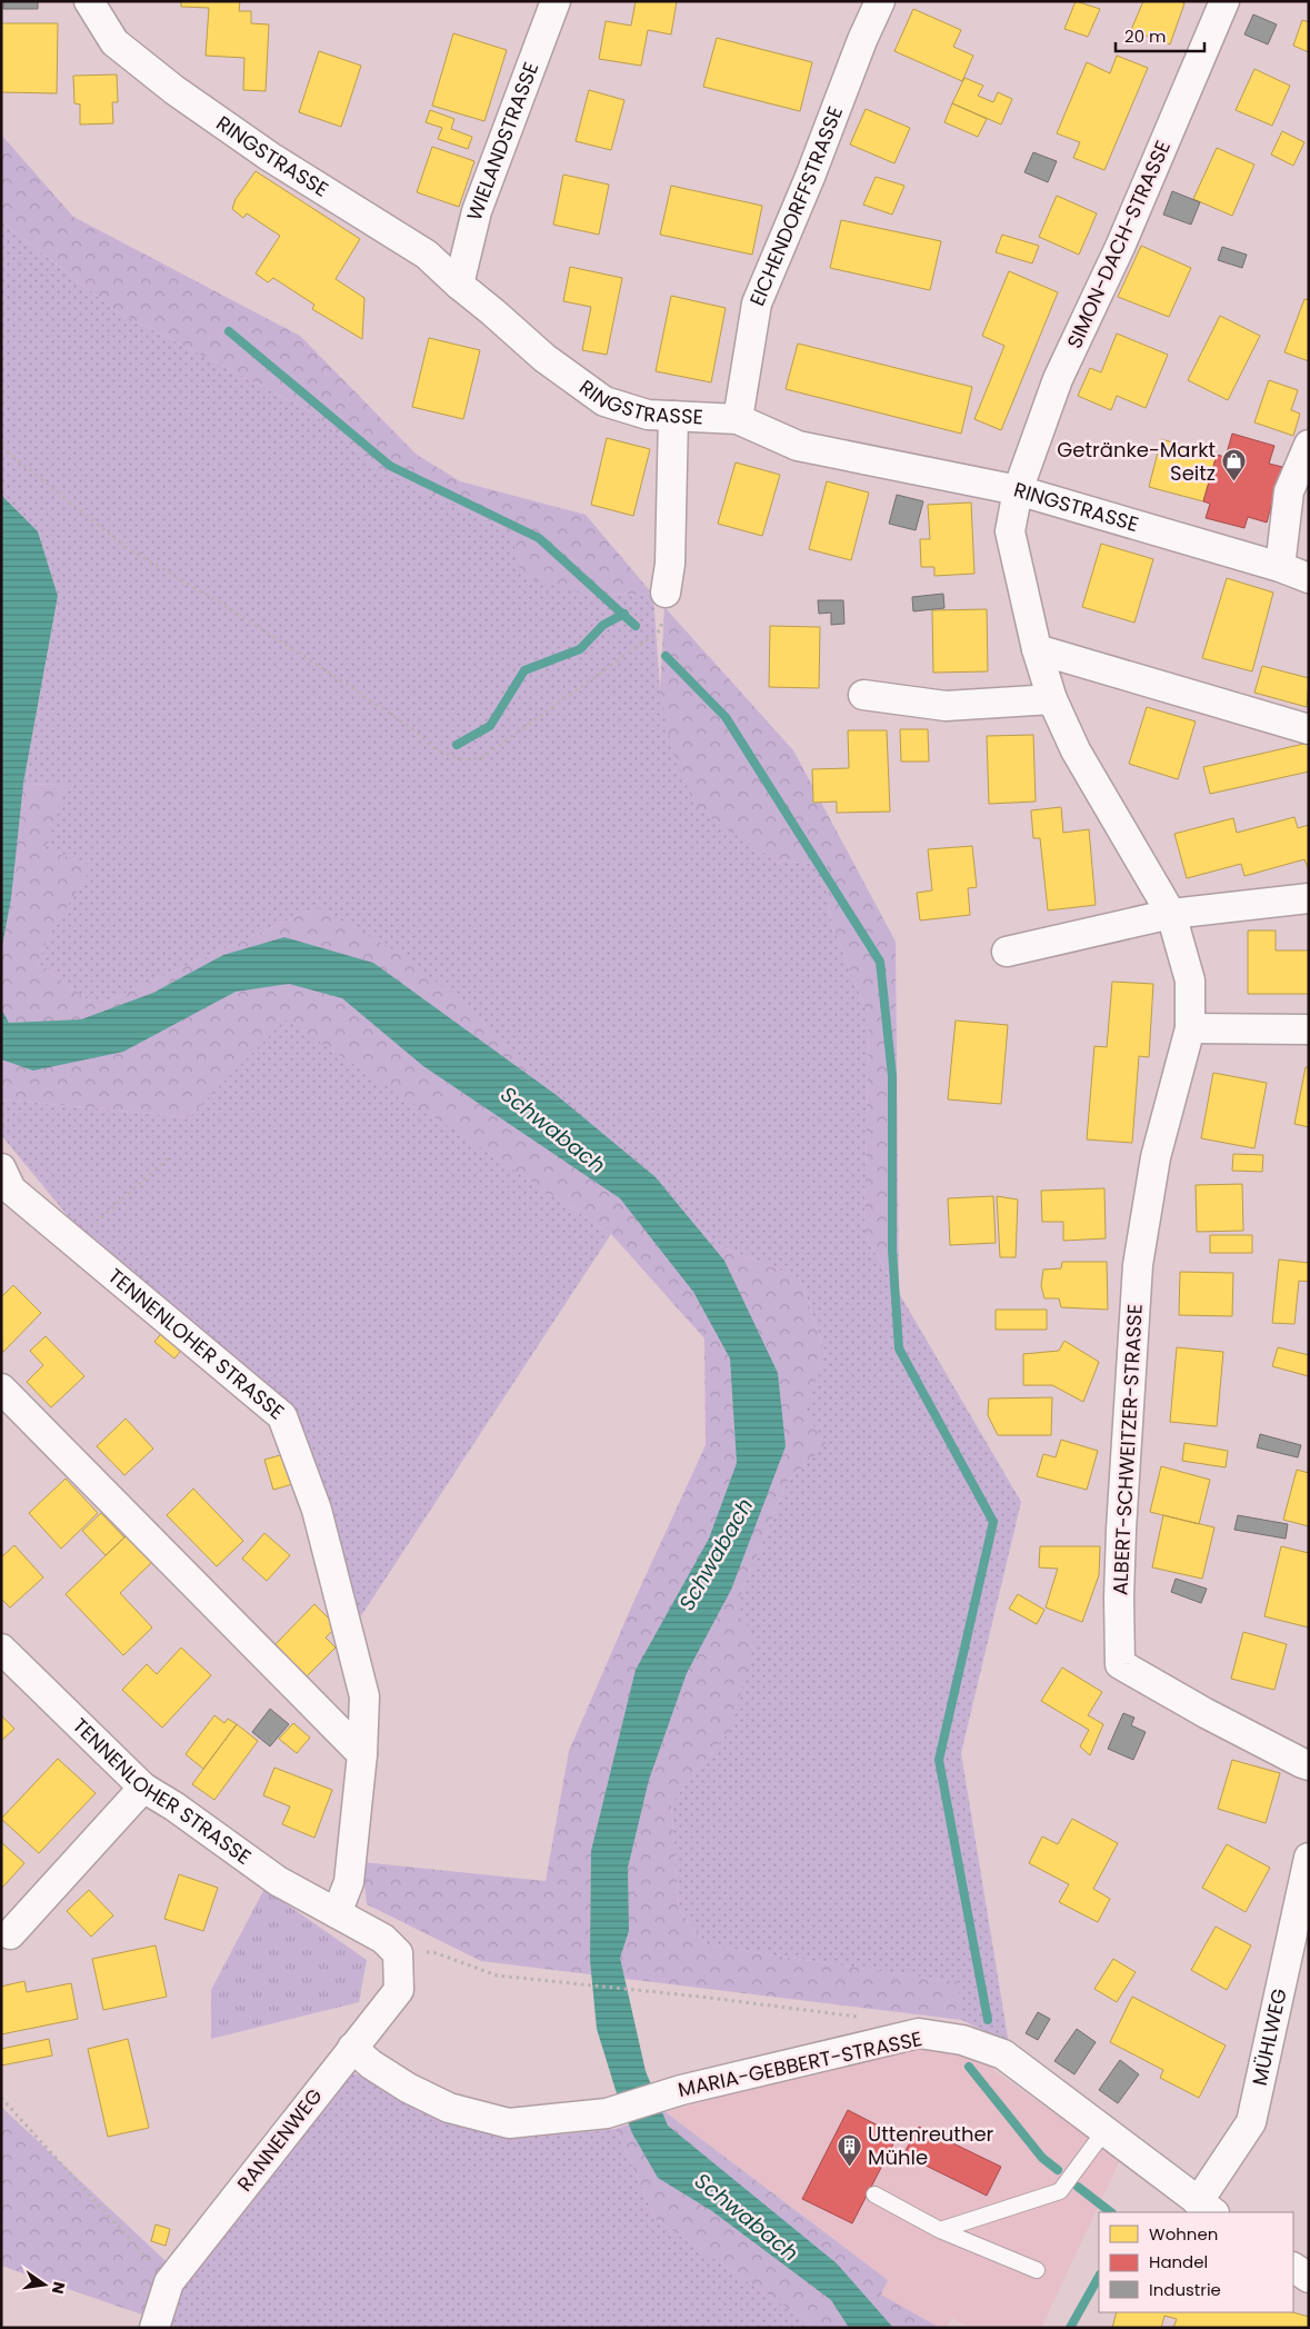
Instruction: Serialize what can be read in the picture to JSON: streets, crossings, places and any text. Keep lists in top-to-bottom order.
{
  "streets": {
    "street": [
      "WIELANDSTRASSE",
      "RINGSTRASSE",
      "EICHENDORFFSTRASSE",
      "SIMON-DACH-STRASSE",
      "TENNENLOHER STRASSE",
      "ALBERT-SCHWEITZER-STRASSE",
      "MÜHLWEG",
      "MARIA-GEBBERT-STRASSE",
      "RANNENWEG"
    ]
  },
  "crossings": [
    ["WIELANDSTRASSE", "RINGSTRASSE"],
    ["RINGSTRASSE", "EICHENDORFFSTRASSE"],
    ["RINGSTRASSE", "SIMON-DACH-STRASSE"],
    ["RINGSTRASSE", "ALBERT-SCHWEITZER-STRASSE"],
    ["SIMON-DACH-STRASSE", "ALBERT-SCHWEITZER-STRASSE"],
    ["TENNENLOHER STRASSE", "RANNENWEG"],
    ["MÜHLWEG", "MARIA-GEBBERT-STRASSE"],
    ["MARIA-GEBBERT-STRASSE", "RANNENWEG"]
  ],
  "water": ["Schwabach"],
  "places": {
    "shop": ["Getränke-Markt Seitz"],
    "building": ["Uttenreuther Mühle"]
  },
  "legend": ["Wohnen", "Handel", "Industrie"],
  "scale_bar": "20 m",
  "north": "right"
}
